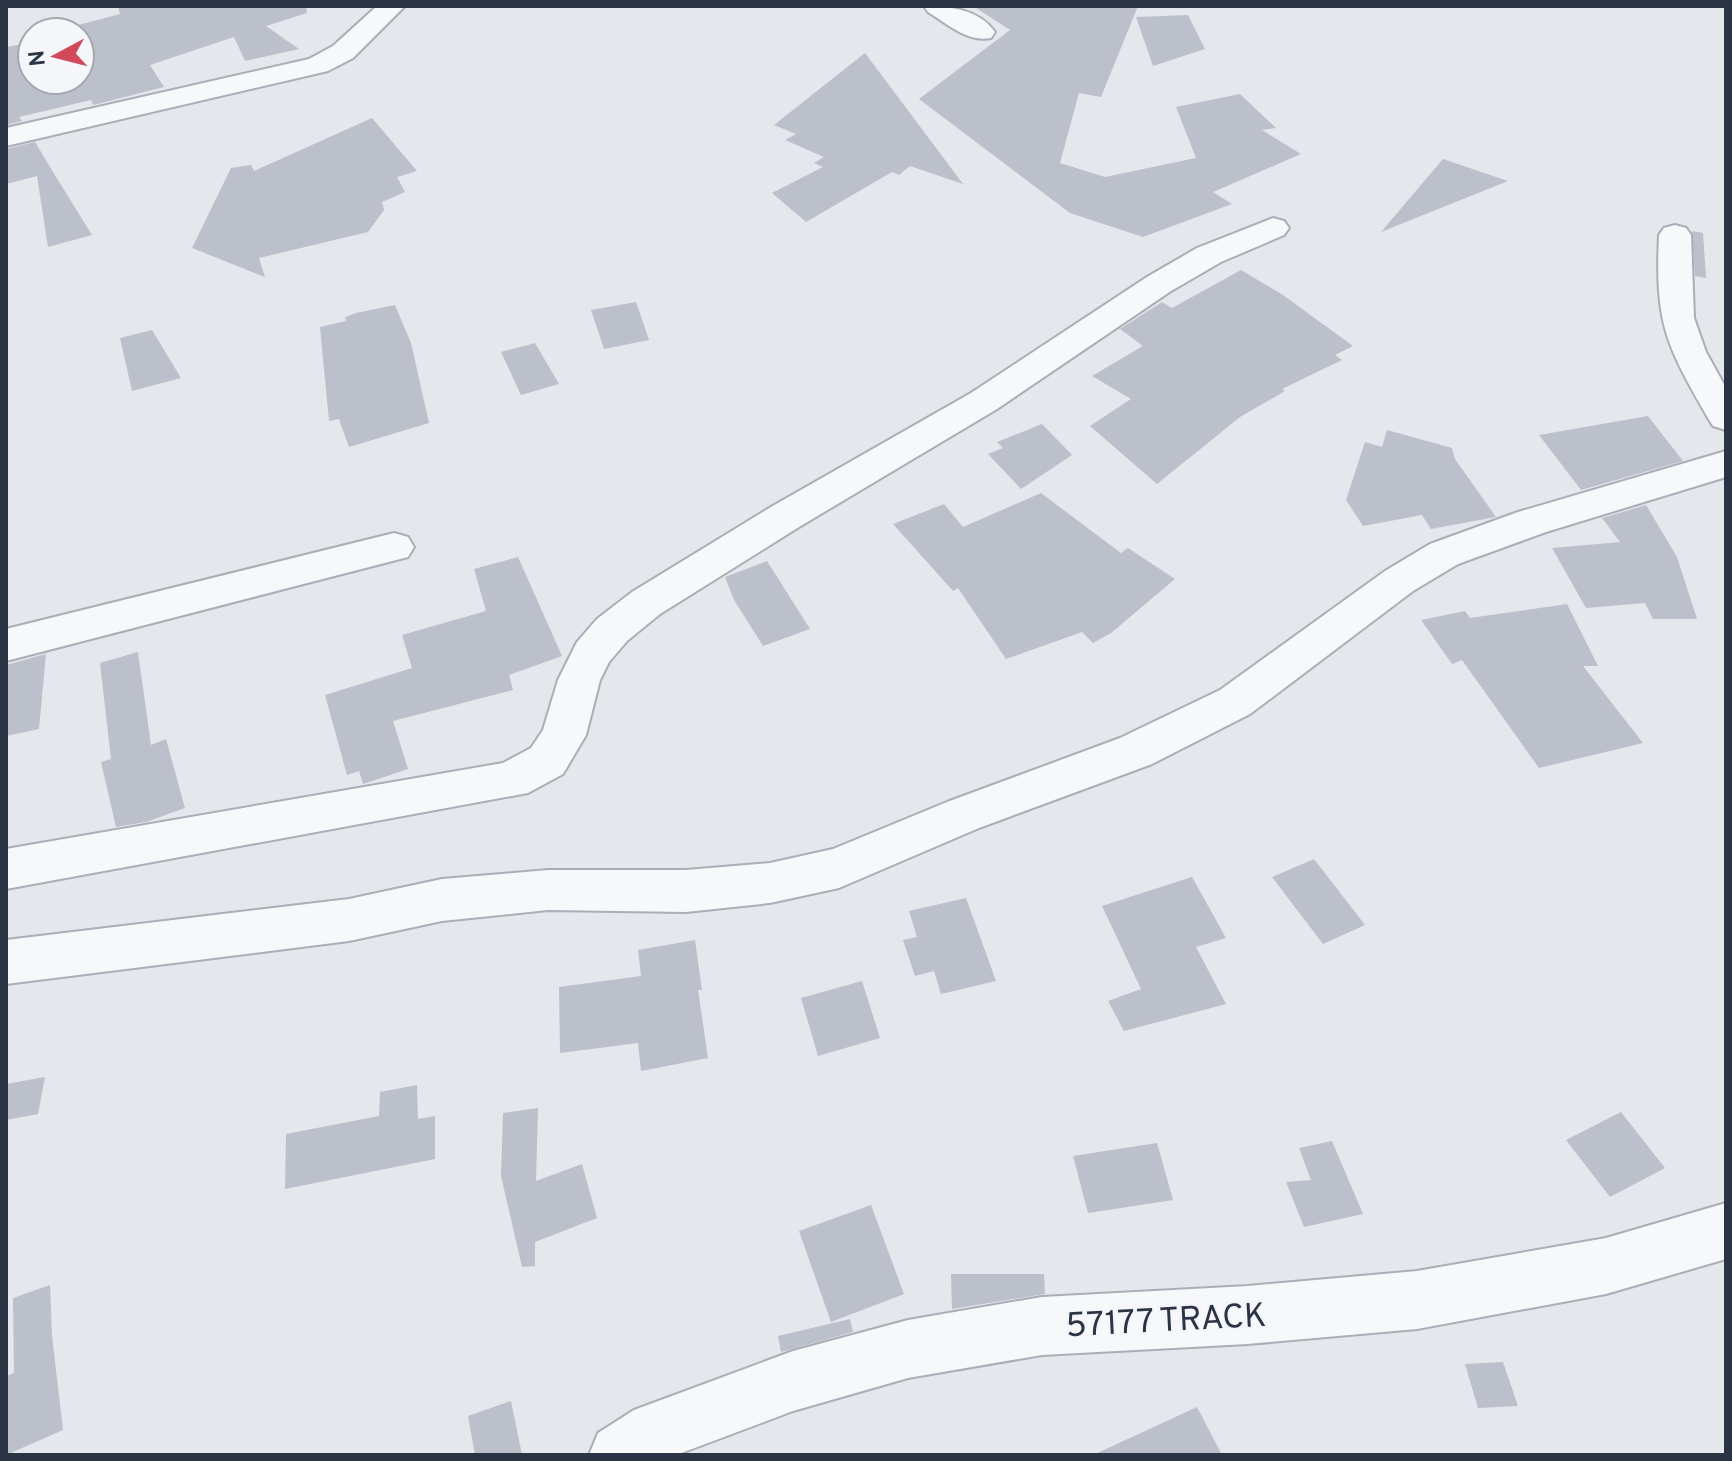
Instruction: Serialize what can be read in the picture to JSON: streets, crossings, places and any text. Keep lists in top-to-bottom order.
{
  "streets": {
    "street": ["57177 TRACK"]
  },
  "north": "left"
}
